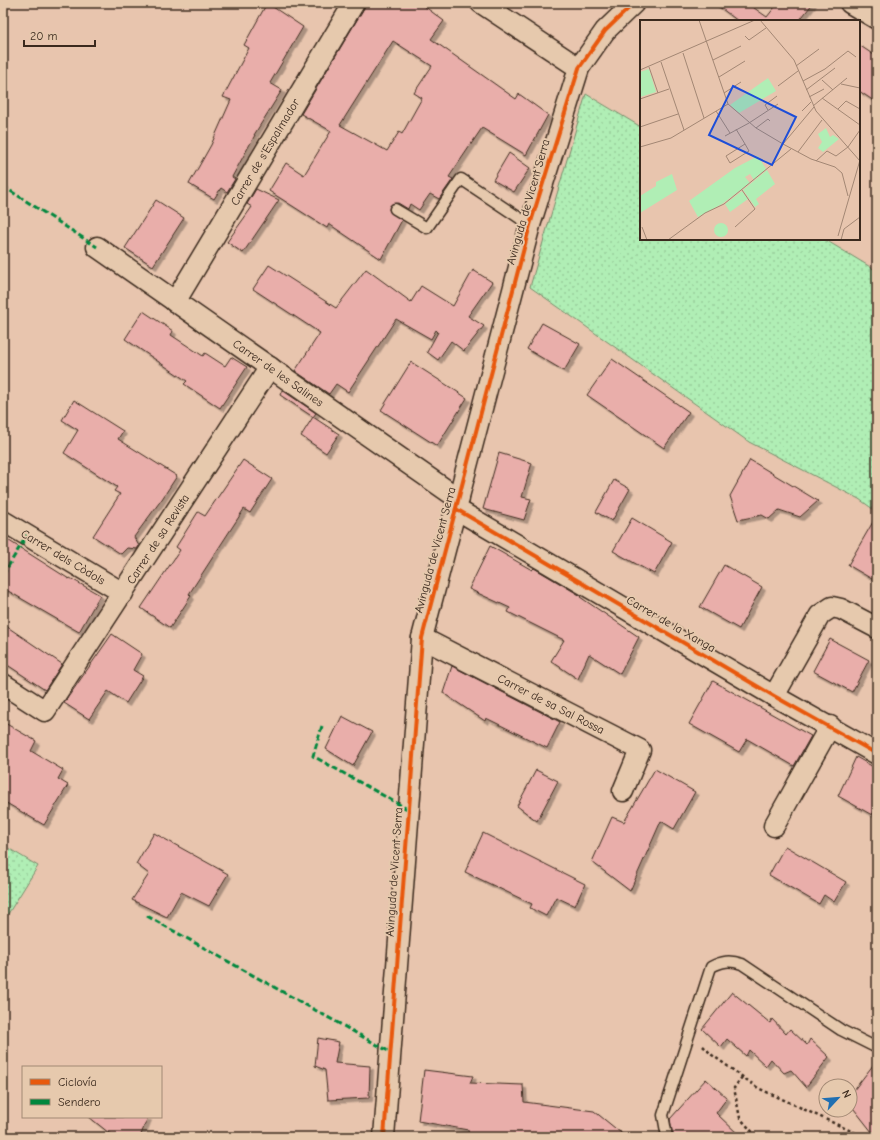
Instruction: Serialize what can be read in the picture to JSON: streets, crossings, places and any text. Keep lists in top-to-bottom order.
{
  "streets": {
    "street": [
      "Carrer de s'Espalmador",
      "Avinguda de Vicent Serra",
      "Carrer de les Salines",
      "Carrer de sa Revista",
      "Carrer dels Còdols",
      "Carrer de la Xanga",
      "Carrer de sa Sal Rossa"
    ]
  },
  "crossings": [
    ["Carrer de s'Espalmador", "Carrer de les Salines"],
    ["Avinguda de Vicent Serra", "Carrer de les Salines"],
    ["Avinguda de Vicent Serra", "Carrer de la Xanga"],
    ["Avinguda de Vicent Serra", "Carrer de sa Sal Rossa"],
    ["Carrer de les Salines", "Carrer de sa Revista"],
    ["Carrer de les Salines", "Carrer de la Xanga"],
    ["Carrer de sa Revista", "Carrer dels Còdols"]
  ],
  "legend": ["Ciclovía", "Sendero"],
  "scale_bar": "20 m",
  "north": "top right"
}
